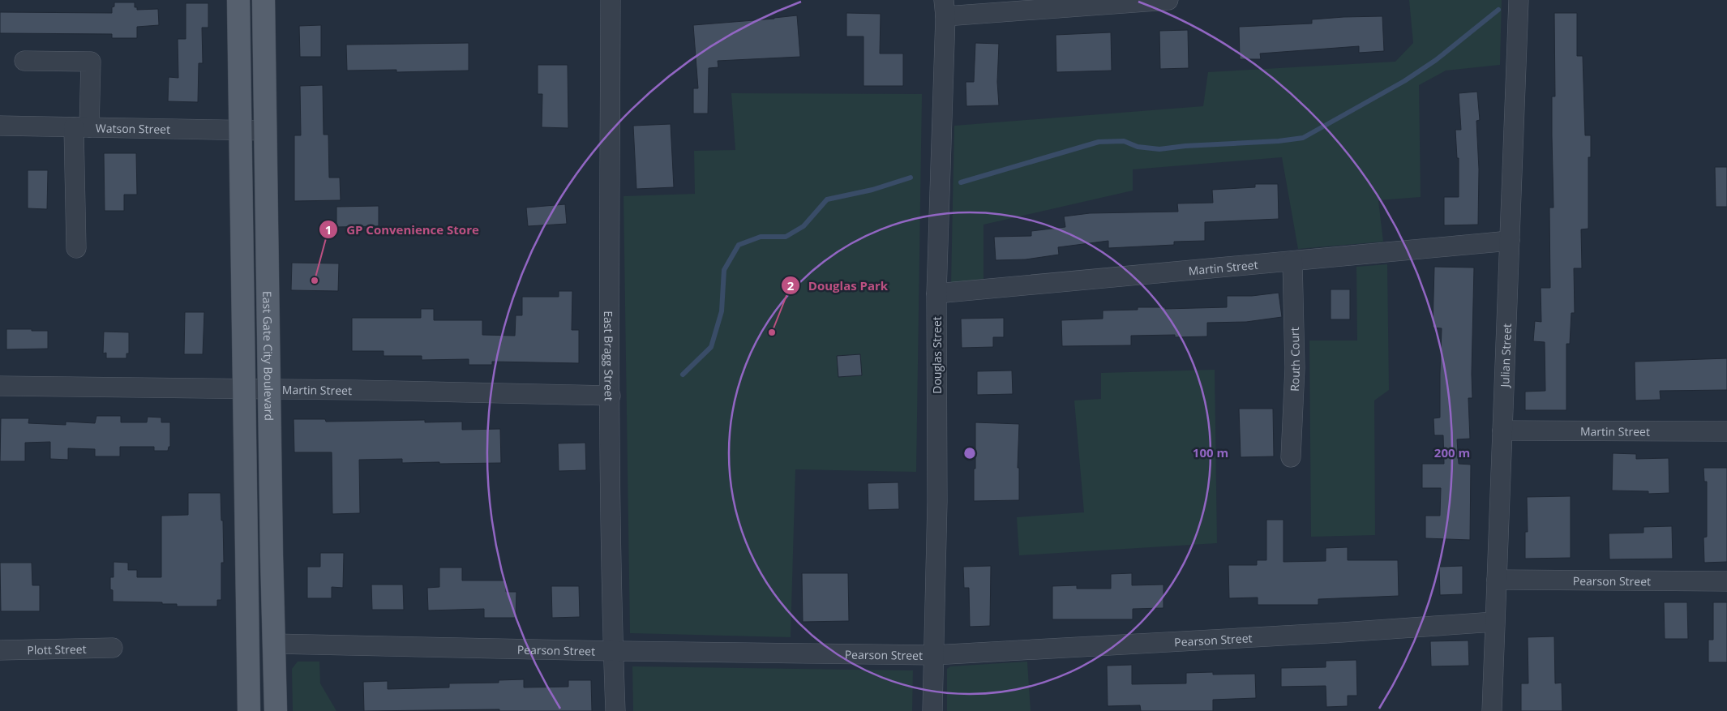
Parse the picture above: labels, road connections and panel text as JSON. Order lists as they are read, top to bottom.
{
  "streets": {
    "main road": ["East Gate City Boulevard"],
    "street": [
      "Watson Street",
      "Martin Street",
      "Douglas Street",
      "Julian Street",
      "East Bragg Street",
      "Routh Court",
      "Pearson Street",
      "Plott Street"
    ]
  },
  "crossings": [
    ["Watson Street", "East Gate City Boulevard"],
    ["Martin Street", "Douglas Street"],
    ["Martin Street", "Julian Street"],
    ["Martin Street", "East Gate City Boulevard"],
    ["Martin Street", "East Bragg Street"],
    ["Martin Street", "Routh Court"],
    ["Douglas Street", "Pearson Street"],
    ["Julian Street", "Pearson Street"],
    ["East Gate City Boulevard", "Pearson Street"],
    ["East Bragg Street", "Pearson Street"]
  ],
  "places": ["GP Convenience Store", "Douglas Park"],
  "rings": ["100 m", "200 m"]
}
